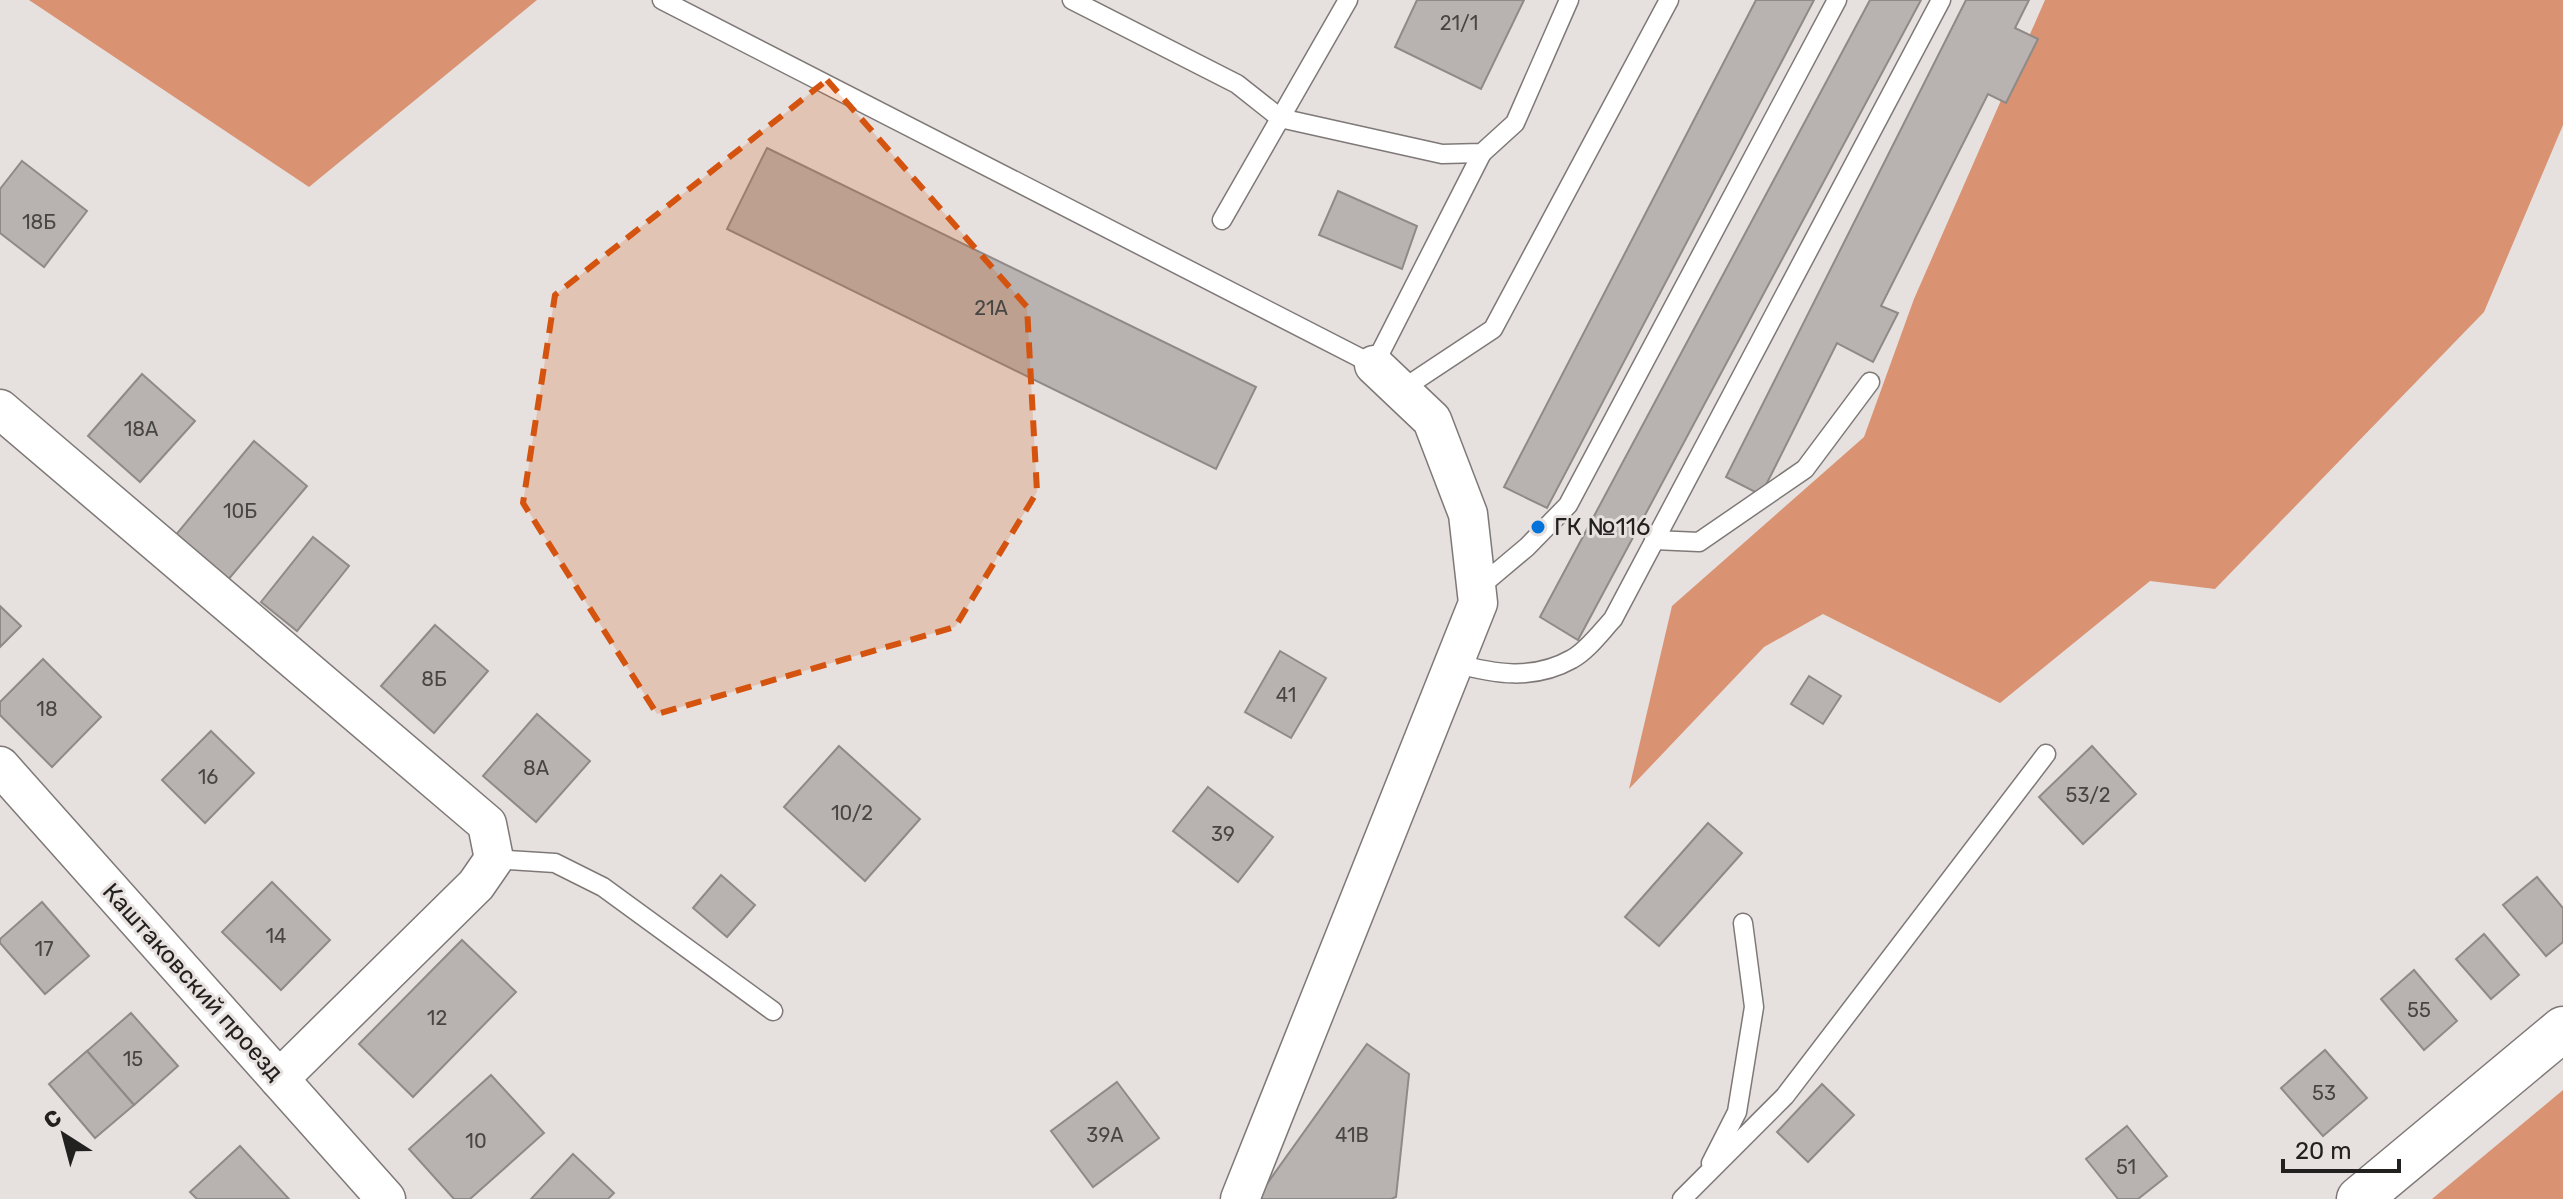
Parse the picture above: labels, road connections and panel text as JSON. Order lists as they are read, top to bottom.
{
  "streets": {
    "street": ["Каштаковский проезд"]
  },
  "places": ["ГК №116"],
  "house_numbers": [
    "21/1",
    "18Б",
    "21А",
    "18А",
    "10Б",
    "8Б",
    "41",
    "18",
    "8А",
    "16",
    "53/2",
    "10/2",
    "39",
    "14",
    "17",
    "55",
    "12",
    "15",
    "53",
    "39А",
    "41В",
    "10",
    "51"
  ],
  "scale_bar": "20 m",
  "north": "top left"
}
